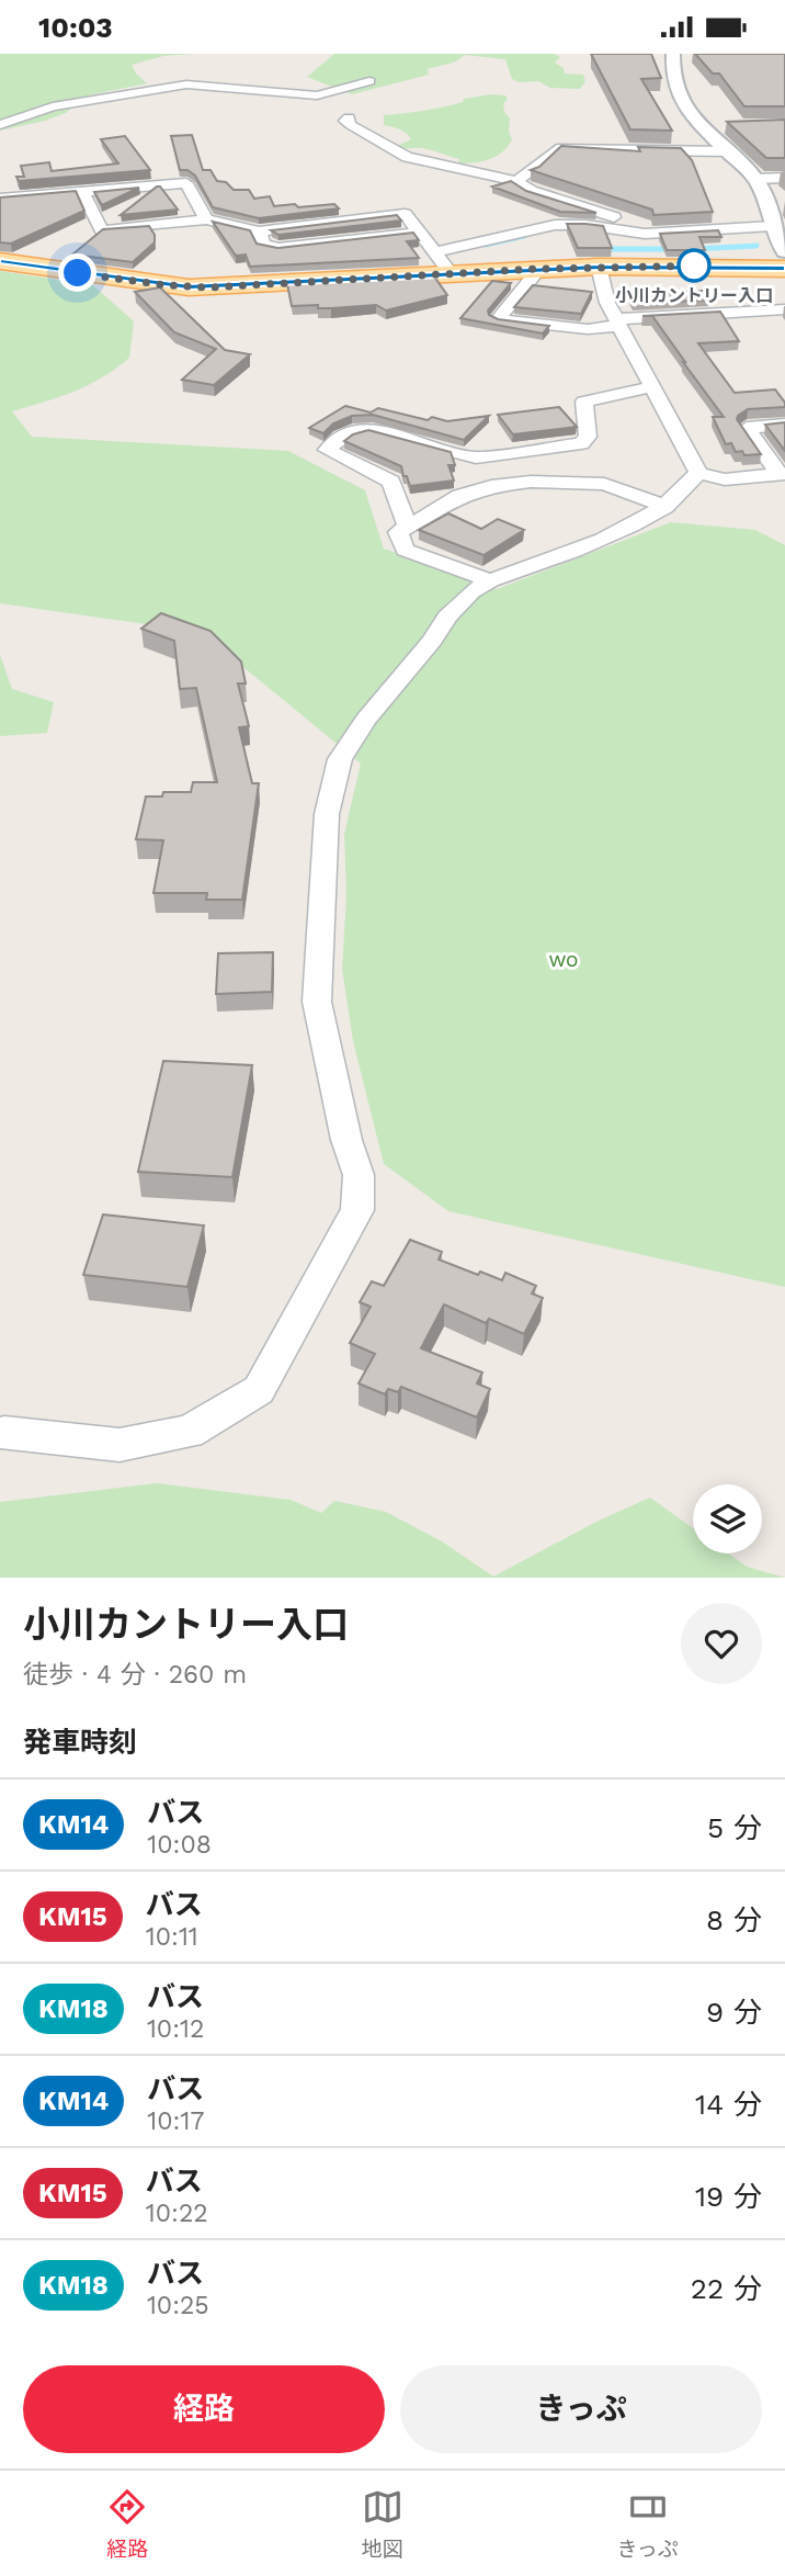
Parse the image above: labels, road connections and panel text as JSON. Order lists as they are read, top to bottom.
{
  "parks": ["wo"],
  "places": ["小川カントリー入口"],
  "lines": ["bus line KM14"],
  "page": {
    "status": "10:03",
    "heading": [
      ["小川カントリー入口", "徒歩 · 4 分 · 260 m"],
      "発車時刻"
    ],
    "list": [
      {
        "mark": "KM14",
        "name": "バス",
        "note": "10:08",
        "value": "5 分"
      },
      {
        "mark": "KM15",
        "name": "バス",
        "note": "10:11",
        "value": "8 分"
      },
      {
        "mark": "KM18",
        "name": "バス",
        "note": "10:12",
        "value": "9 分"
      },
      {
        "mark": "KM14",
        "name": "バス",
        "note": "10:17",
        "value": "14 分"
      },
      {
        "mark": "KM15",
        "name": "バス",
        "note": "10:22",
        "value": "19 分"
      },
      {
        "mark": "KM18",
        "name": "バス",
        "note": "10:25",
        "value": "22 分"
      }
    ],
    "buttons": ["経路", "きっぷ"],
    "tabs": ["経路", "地図", "きっぷ"]
  }
}
